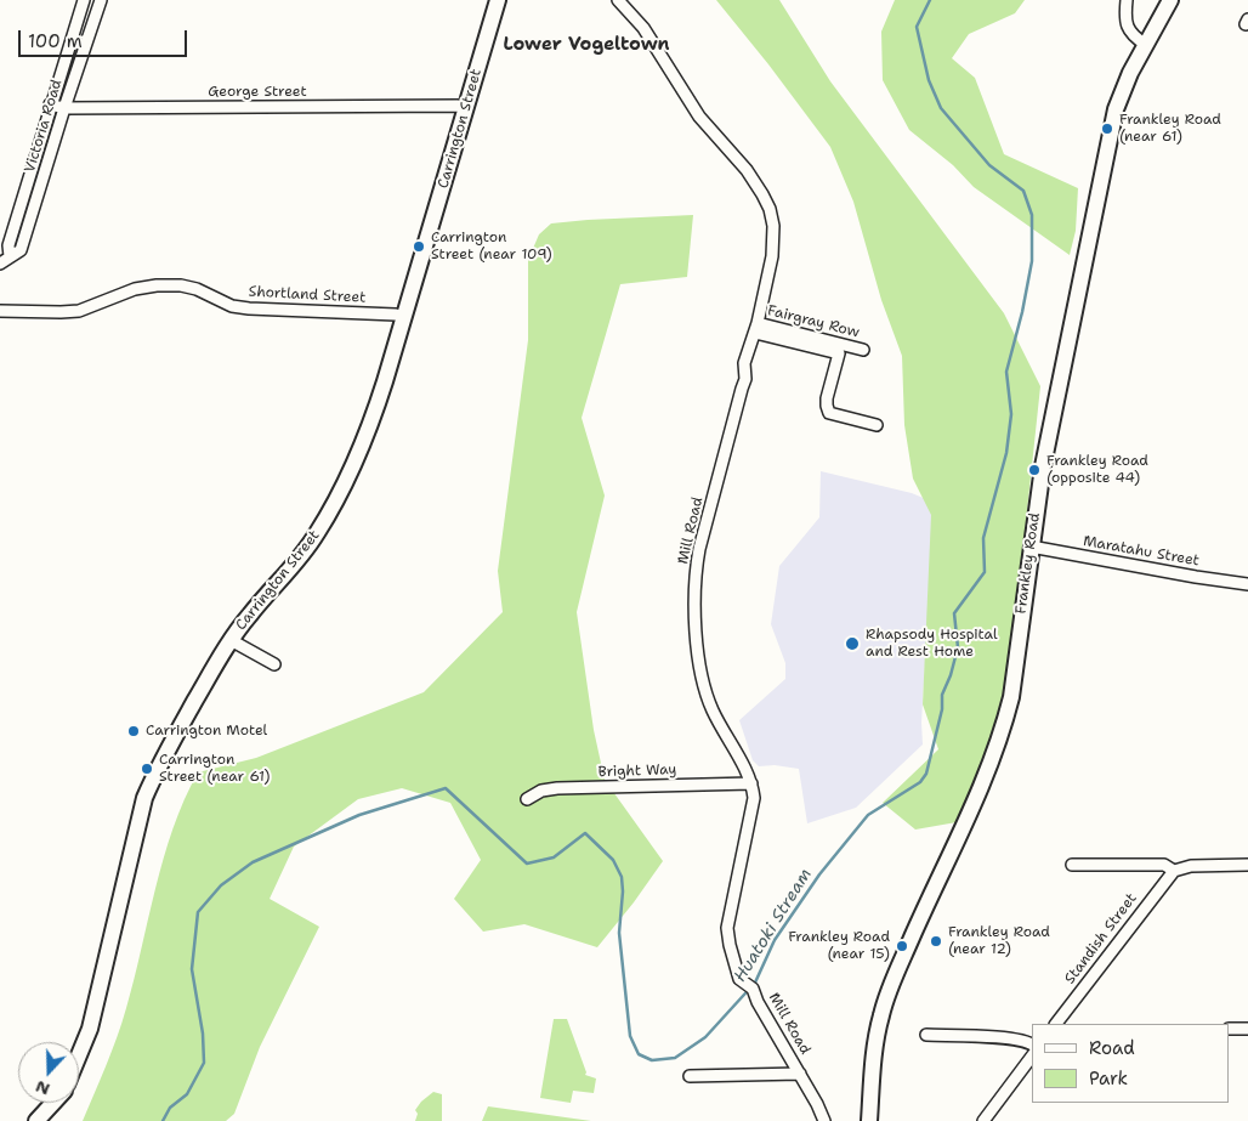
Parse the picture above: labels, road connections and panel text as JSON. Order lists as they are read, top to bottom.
{
  "streets": {
    "main road": ["Carrington Street", "Frankley Road"],
    "street": [
      "George Street",
      "Victoria Road",
      "Shortland Street",
      "Fairgray Row",
      "Mill Road",
      "Maratahu Street",
      "Bright Way",
      "Standish Street"
    ]
  },
  "crossings": [
    ["George Street", "Victoria Road"],
    ["George Street", "Carrington Street"],
    ["Carrington Street", "Shortland Street"],
    ["Fairgray Row", "Mill Road"],
    ["Mill Road", "Bright Way"],
    ["Maratahu Street", "Frankley Road"]
  ],
  "districts": ["Lower Vogeltown"],
  "water": ["Huatoki Stream"],
  "places": [
    "Frankley Road (near 61)",
    "Carrington Street (near 109)",
    "Frankley Road (opposite 44)",
    "Rhapsody Hospital and Rest Home",
    "Carrington Motel",
    "Carrington Street (near 61)",
    "Frankley Road (near 12)",
    "Frankley Road (near 15)"
  ],
  "legend": ["Road", "Park"],
  "scale_bar": "100 m",
  "north": "bottom"
}
